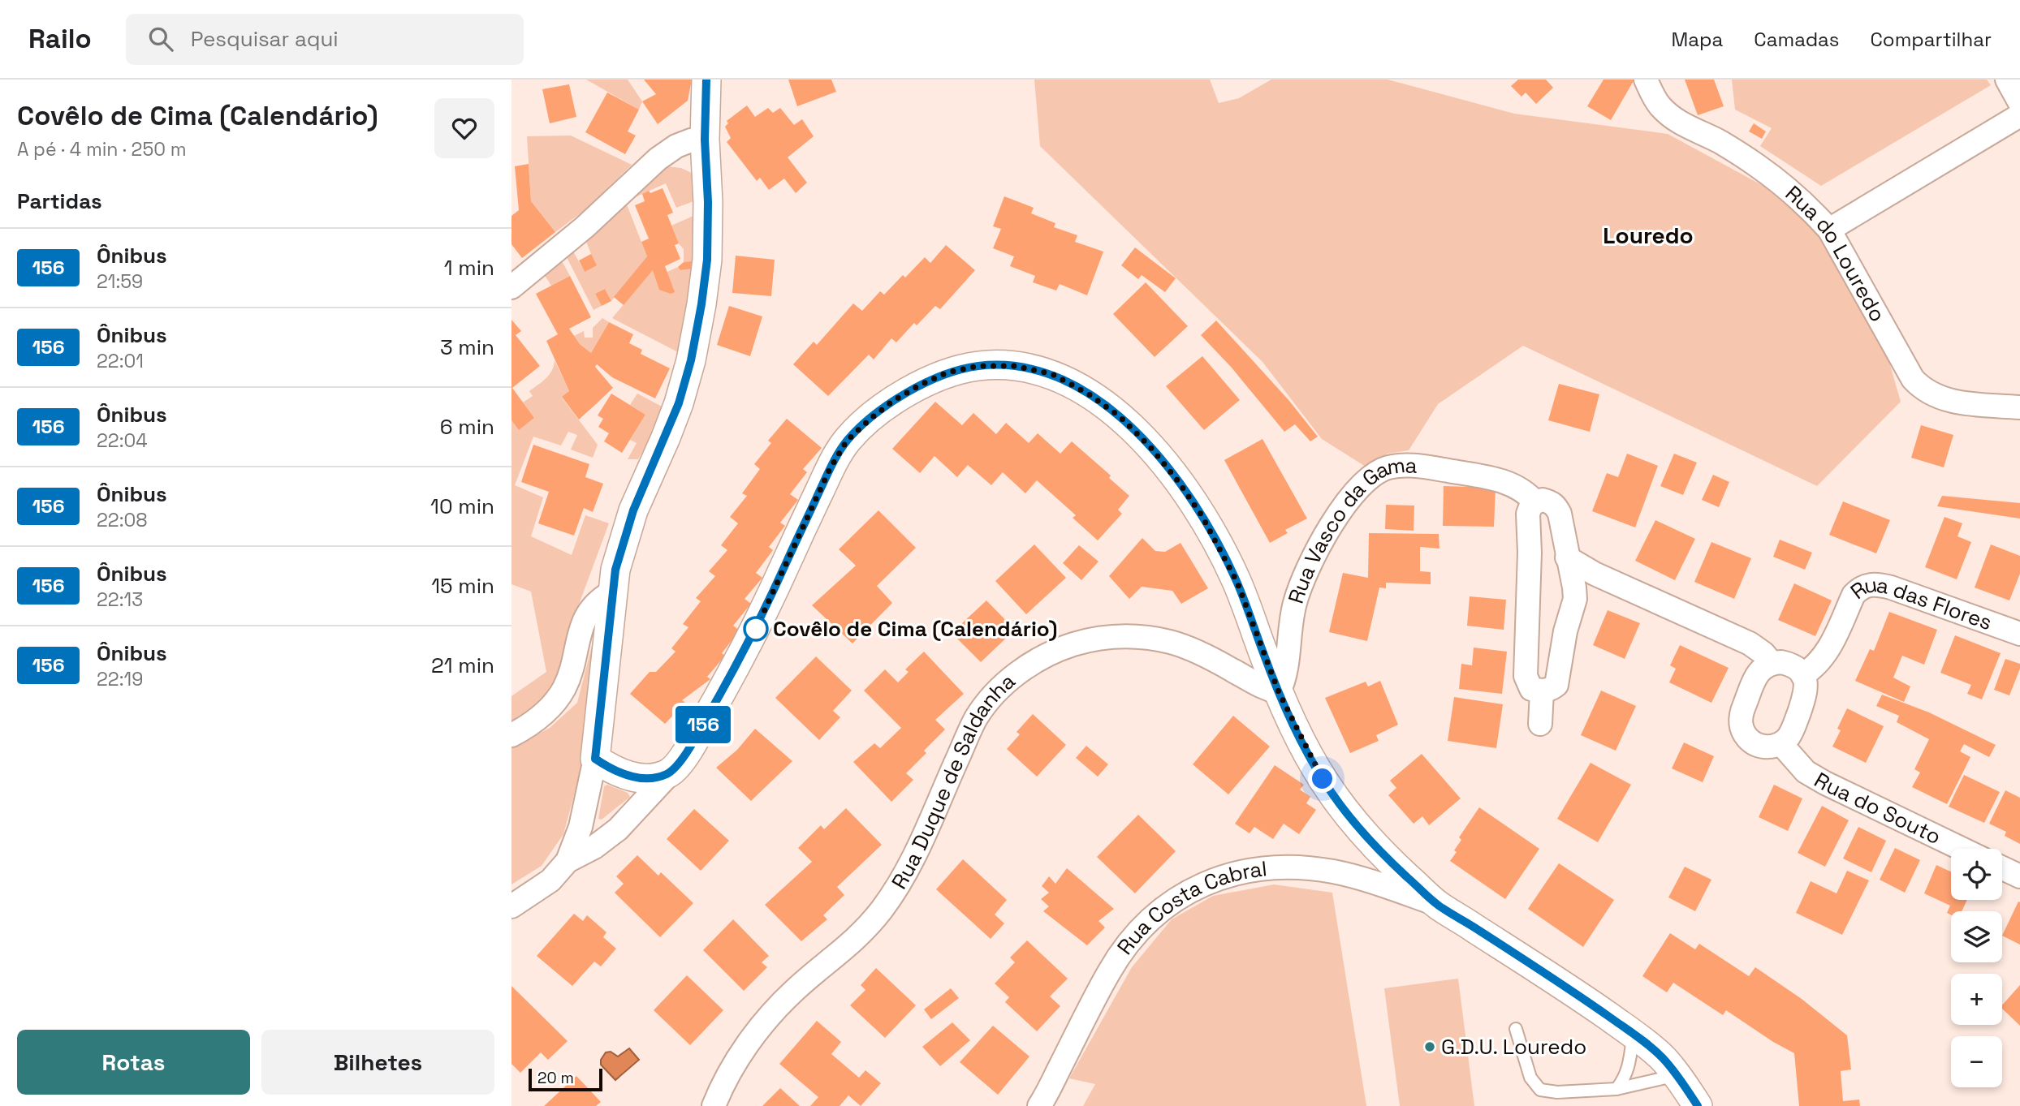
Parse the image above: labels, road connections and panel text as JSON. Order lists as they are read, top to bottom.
{
  "streets": {
    "street": [
      "Rua do Louredo",
      "Rua Vasco da Gama",
      "Rua das Flores",
      "Rua Duque de Saldanha",
      "Rua do Souto",
      "Rua Costa Cabral"
    ]
  },
  "crossings": [
    ["Rua Vasco da Gama", "Rua Duque de Saldanha"],
    ["Rua das Flores", "Rua do Souto"]
  ],
  "districts": ["Louredo"],
  "places": ["Covêlo de Cima (Calendário)", "G.D.U. Louredo"],
  "lines": ["bus line 156"],
  "scale_bar": "20 m",
  "page": {
    "header": "Railo",
    "search": "Pesquisar aqui",
    "nav": ["Mapa", "Camadas", "Compartilhar"],
    "heading": [
      ["Covêlo de Cima (Calendário)", "A pé · 4 min · 250 m"],
      "Partidas"
    ],
    "on_map": "156",
    "list": [
      {
        "mark": "156",
        "name": "Ônibus",
        "note": "21:59",
        "value": "1 min"
      },
      {
        "mark": "156",
        "name": "Ônibus",
        "note": "22:01",
        "value": "3 min"
      },
      {
        "mark": "156",
        "name": "Ônibus",
        "note": "22:04",
        "value": "6 min"
      },
      {
        "mark": "156",
        "name": "Ônibus",
        "note": "22:08",
        "value": "10 min"
      },
      {
        "mark": "156",
        "name": "Ônibus",
        "note": "22:13",
        "value": "15 min"
      },
      {
        "mark": "156",
        "name": "Ônibus",
        "note": "22:19",
        "value": "21 min"
      }
    ],
    "map_buttons": ["+", "−"],
    "buttons": ["Rotas", "Bilhetes"],
    "scale": "20 m"
  }
}
